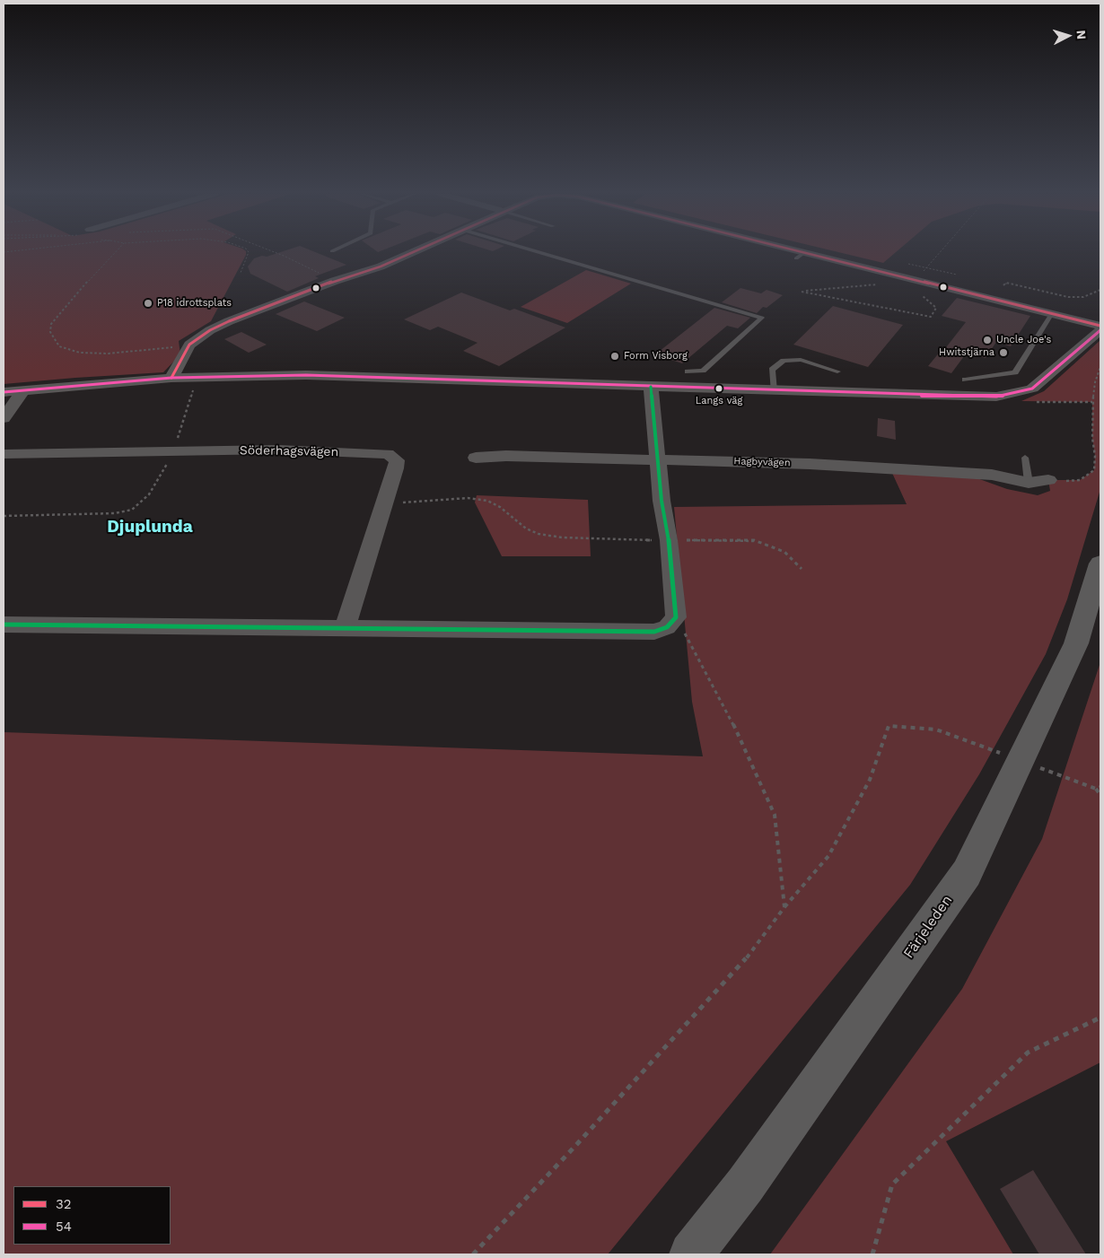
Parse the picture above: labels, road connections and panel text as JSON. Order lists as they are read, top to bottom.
{
  "streets": {
    "main road": ["Färjeleden"],
    "street": ["Söderhagsvägen", "Hagbyvägen"]
  },
  "districts": ["Djuplunda"],
  "places": [
    "P18 idrottsplats",
    "Uncle Joe's",
    "Hwitstjärna",
    "Form Visborg",
    "Langs väg"
  ],
  "lines": ["transit line 32", "transit line 54"],
  "legend": ["32", "54"],
  "north": "right"
}
